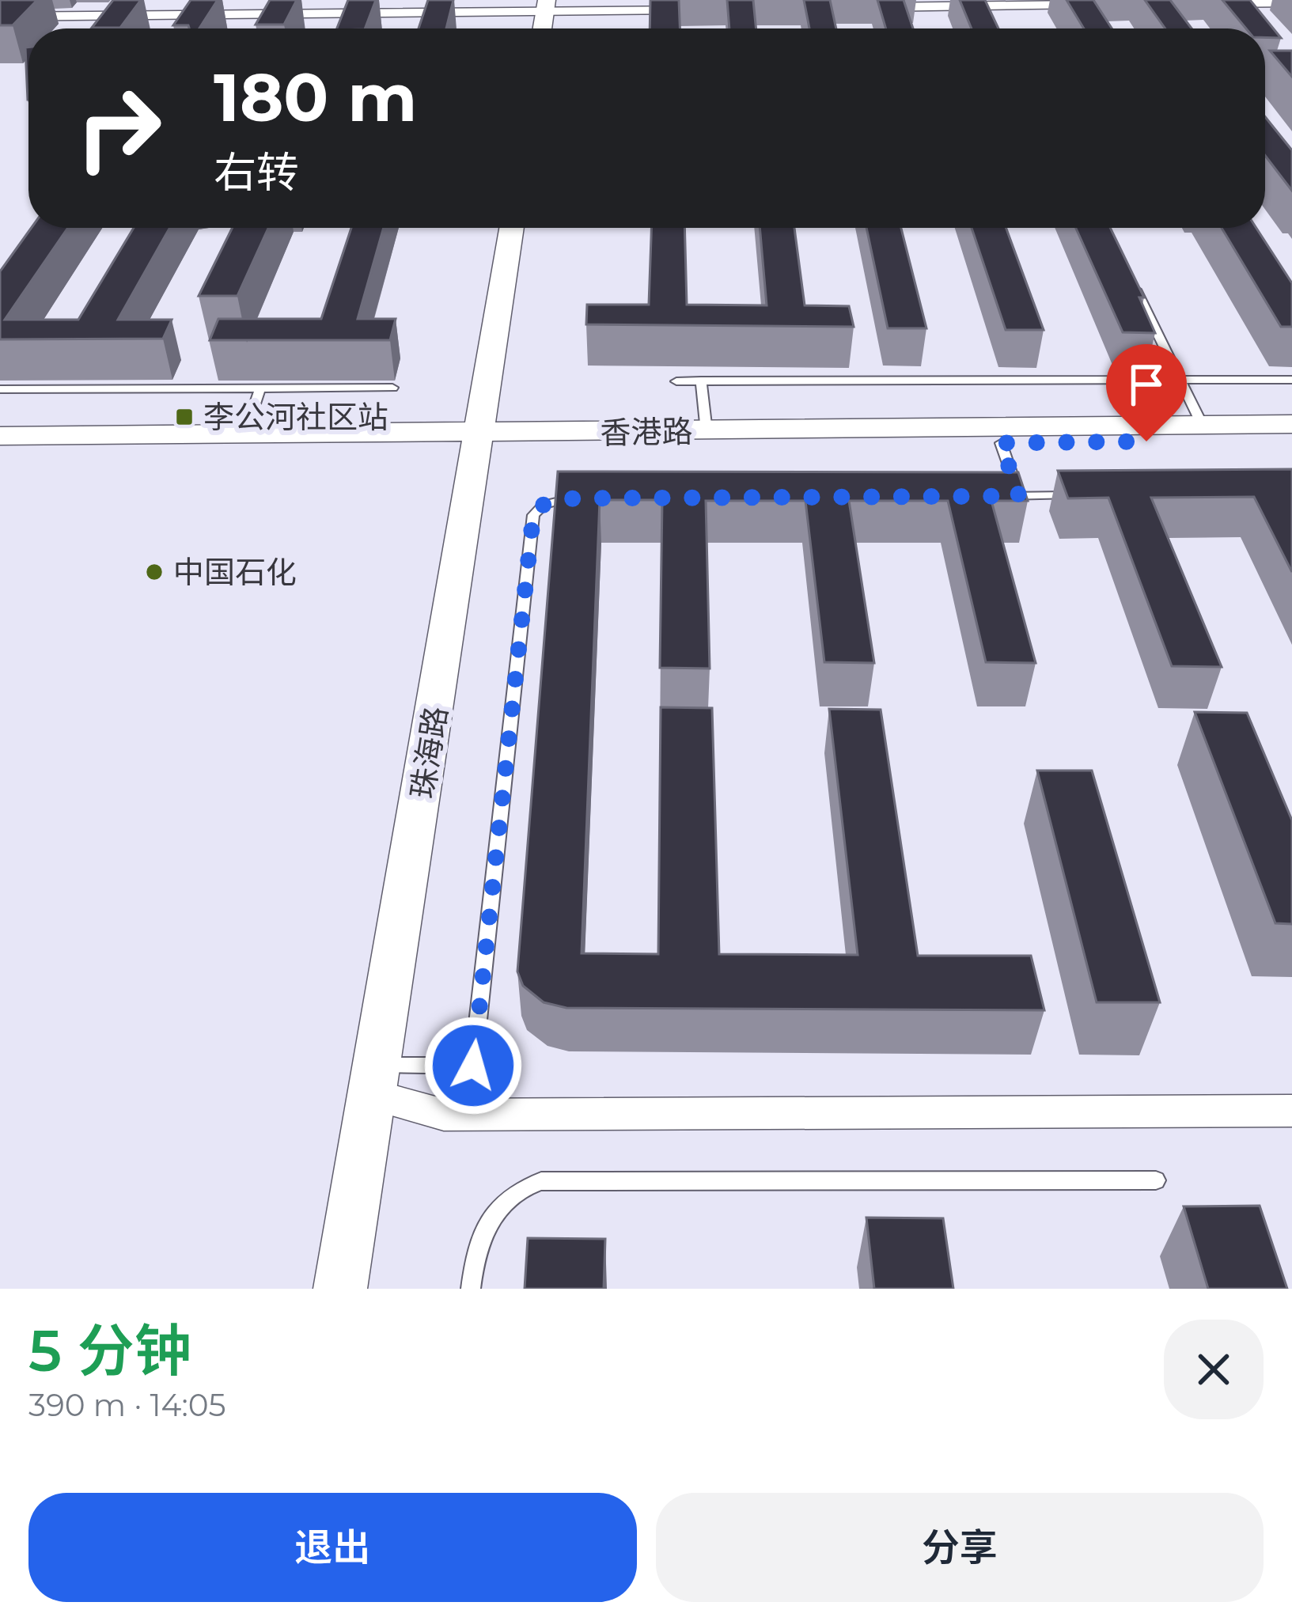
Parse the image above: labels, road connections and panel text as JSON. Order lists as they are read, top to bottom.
{
  "streets": {
    "main road": ["香港路", "珠海路"]
  },
  "crossings": [
    ["香港路", "珠海路"]
  ],
  "places": {
    "transit": ["李公河社区站"],
    "other": ["中国石化"]
  },
  "page": {
    "turn": ["180 m", "右转"],
    "heading": ["5 分钟", "390 m · 14:05"],
    "buttons": ["退出", "分享"]
  }
}
